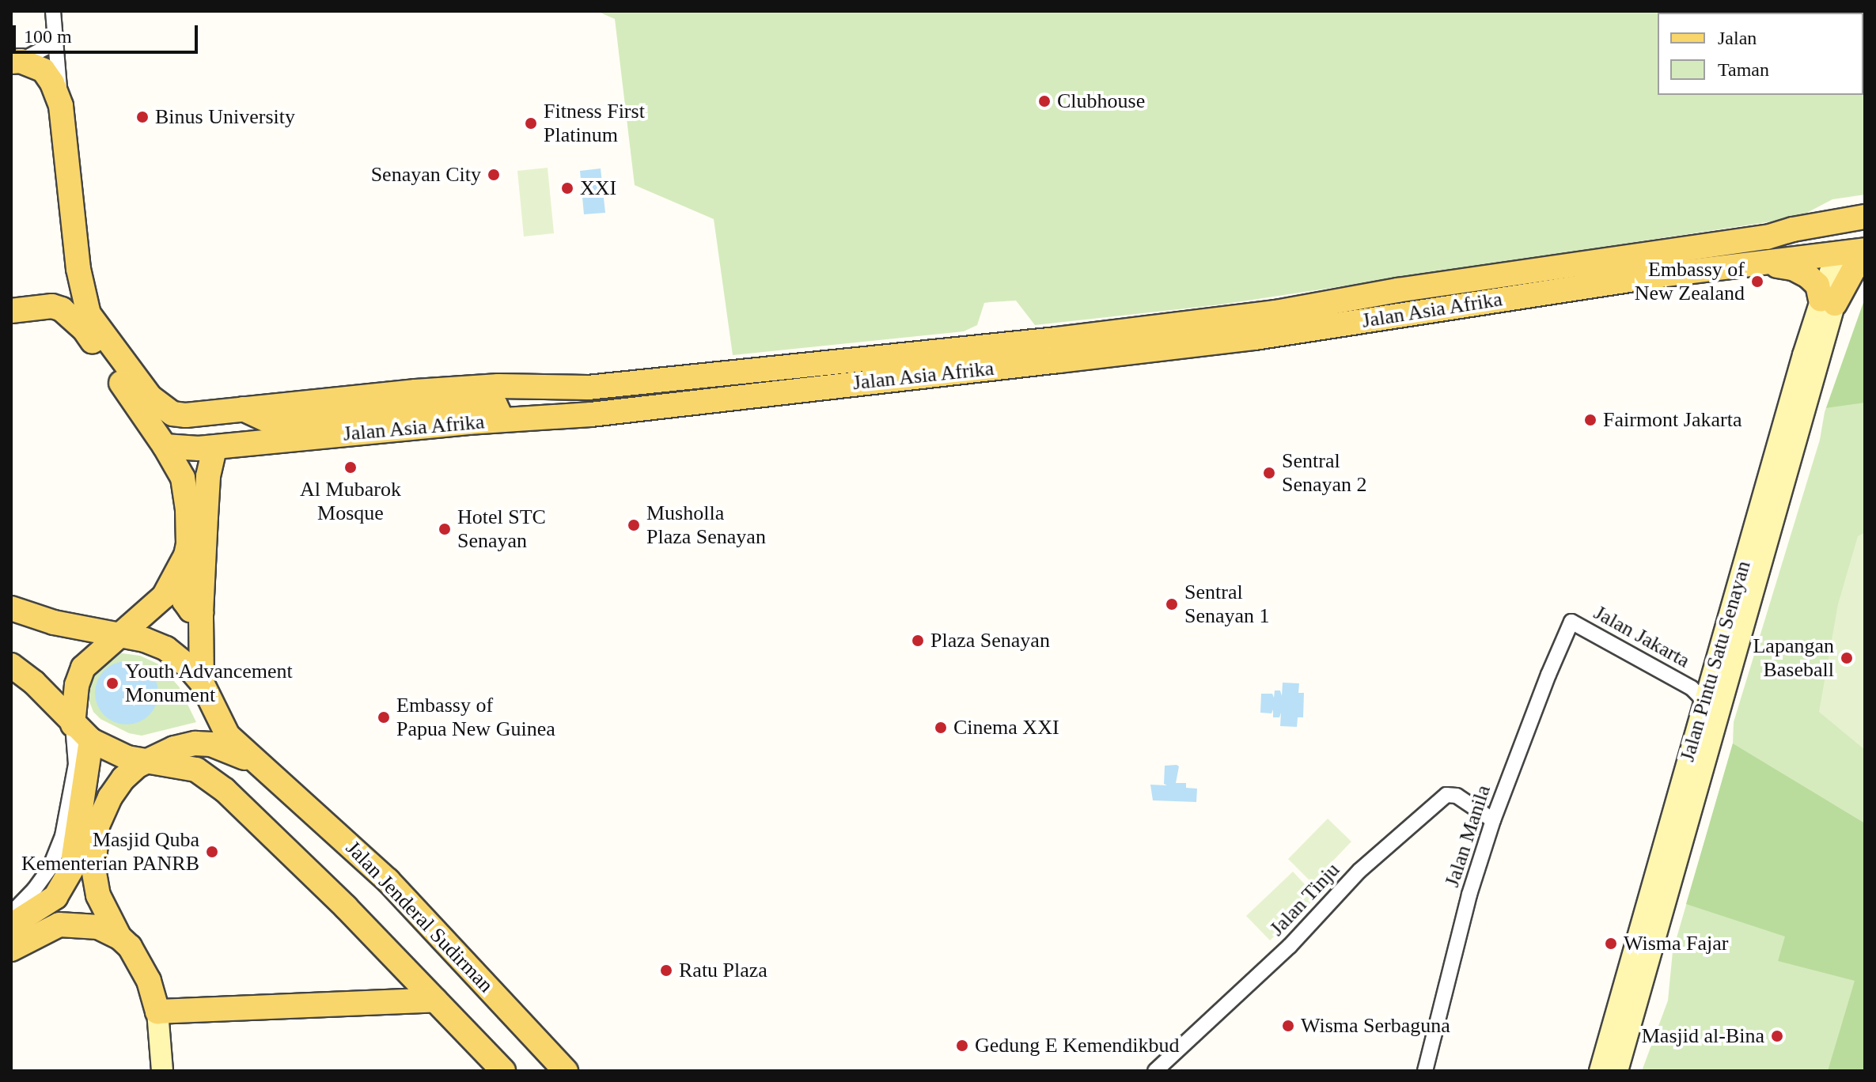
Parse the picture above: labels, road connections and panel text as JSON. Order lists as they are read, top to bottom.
{
  "streets": {
    "main road": ["Jalan Asia Afrika", "Jalan Pintu Satu Senayan", "Jalan Jenderal Sudirman"],
    "street": ["Jalan Jakarta", "Jalan Manila", "Jalan Tinju"]
  },
  "crossings": [
    ["Jalan Jakarta", "Jalan Pintu Satu Senayan"],
    ["Jalan Jakarta", "Jalan Manila"],
    ["Jalan Manila", "Jalan Tinju"]
  ],
  "places": [
    "Clubhouse",
    "Binus University",
    "Fitness First Platinum",
    "Senayan City",
    "XXI",
    "Embassy of New Zealand",
    "Fairmont Jakarta",
    "Al Mubarok Mosque",
    "Sentral Senayan 2",
    "Musholla Plaza Senayan",
    "Hotel STC Senayan",
    "Sentral Senayan 1",
    "Plaza Senayan",
    "Lapangan Baseball",
    "Youth Advancement Monument",
    "Embassy of Papua New Guinea",
    "Cinema XXI",
    "Masjid Quba Kementerian PANRB",
    "Wisma Fajar",
    "Ratu Plaza",
    "Wisma Serbaguna",
    "Masjid al-Bina",
    "Gedung E Kemendikbud"
  ],
  "legend": ["Jalan", "Taman"],
  "scale_bar": "100 m"
}
